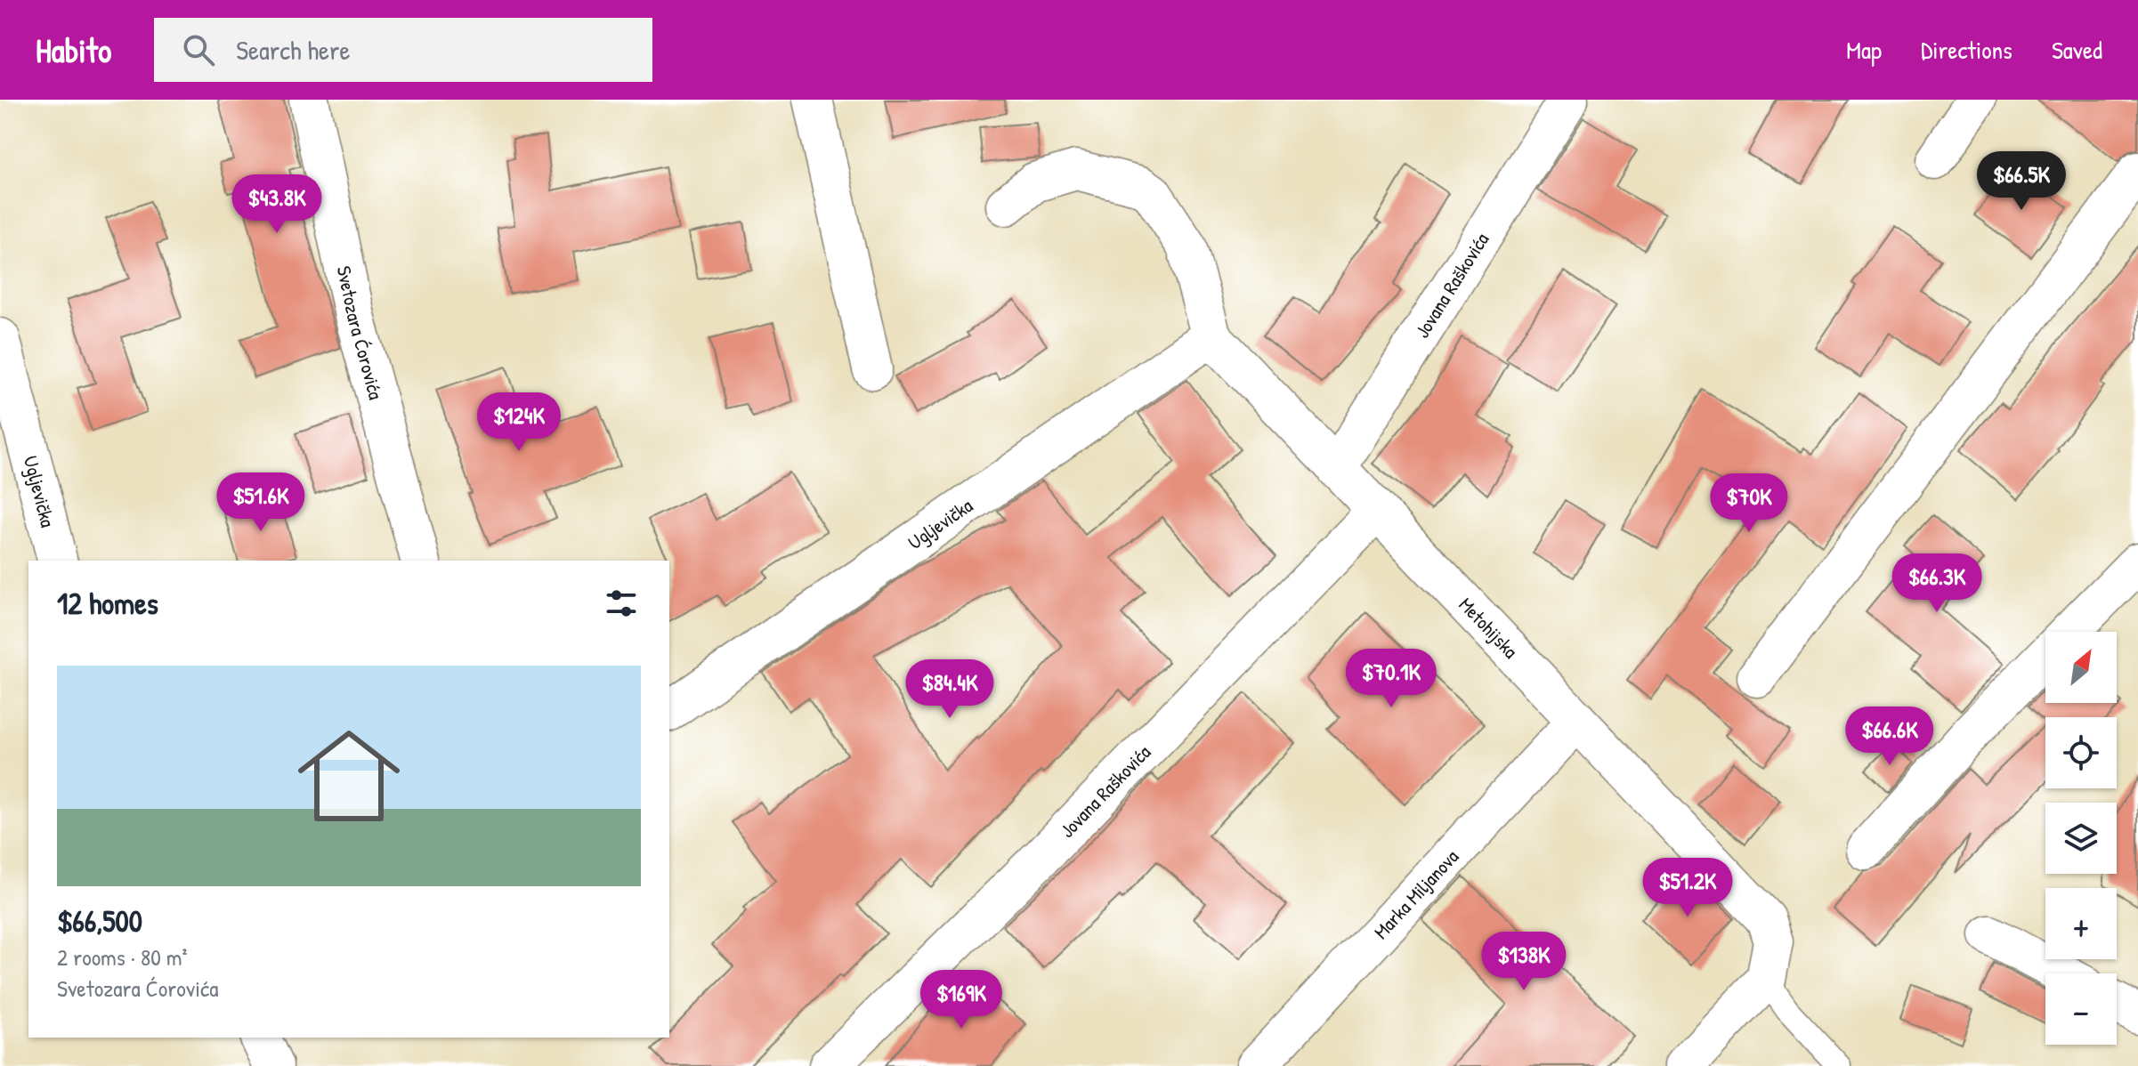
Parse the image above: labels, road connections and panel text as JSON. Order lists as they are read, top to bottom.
{
  "streets": {
    "street": [
      "Jovana Raškovića",
      "Svetozara Ćorovića",
      "Ugljevička",
      "Metohijska",
      "Marka Miljanova"
    ]
  },
  "crossings": [
    ["Jovana Raškovića", "Metohijska"],
    ["Ugljevička", "Metohijska"],
    ["Metohijska", "Marka Miljanova"]
  ],
  "north": "top right",
  "page": {
    "header": "Habito",
    "search": "Search here",
    "nav": ["Map", "Directions", "Saved"],
    "price": [
      "$66.5K",
      "$43.8K",
      "$124K",
      "$51.6K",
      "$70K",
      "$66.3K",
      "$70.1K",
      "$84.4K",
      "$66.6K",
      "$51.2K",
      "$138K",
      "$169K"
    ],
    "heading": "12 homes",
    "map_buttons": ["+", "−"],
    "list": [
      {
        "name": "$66,500",
        "note": "2 rooms · 80 m² · Svetozara Ćorovića"
      }
    ]
  }
}
